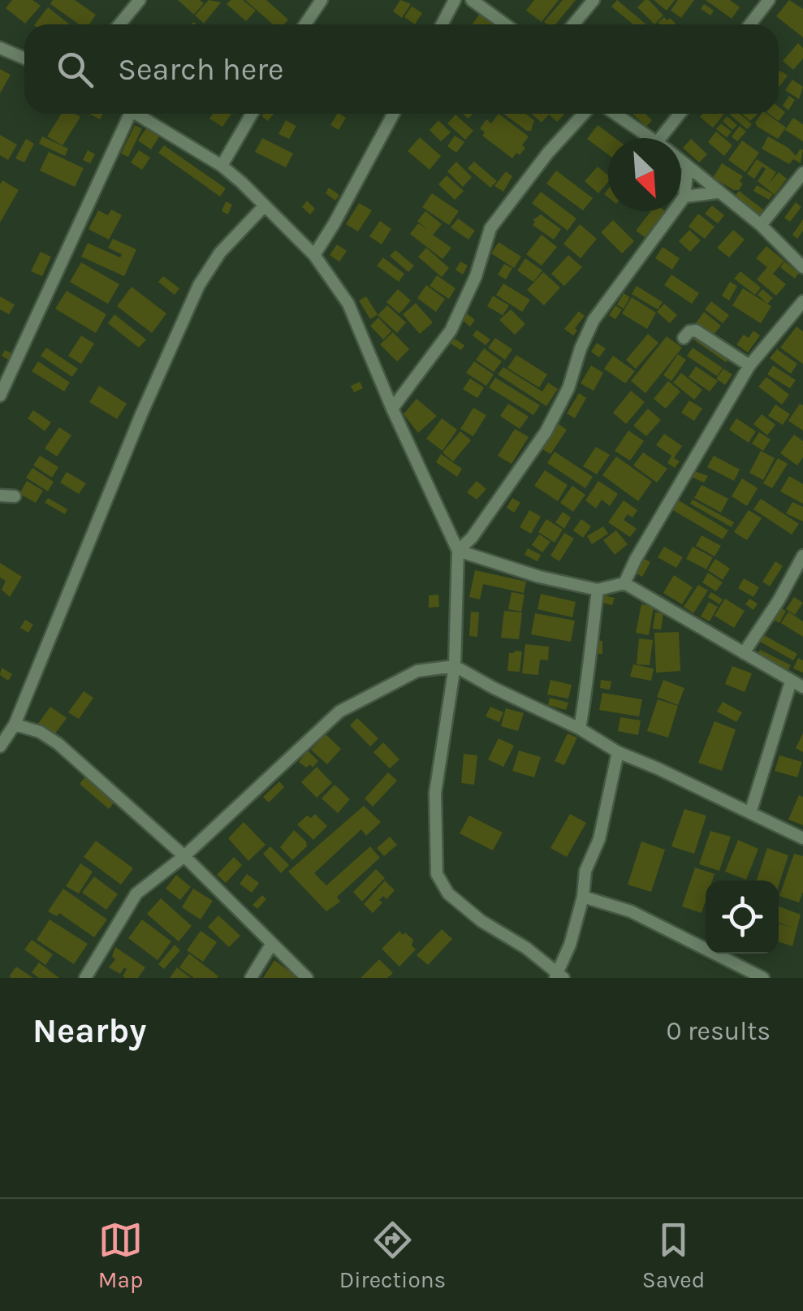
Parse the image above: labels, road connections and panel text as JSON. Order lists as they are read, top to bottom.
{
  "north": "bottom right",
  "page": {
    "search": "Search here",
    "heading": ["Nearby", "0 results"],
    "nav": ["Map", "Directions", "Saved"]
  }
}
